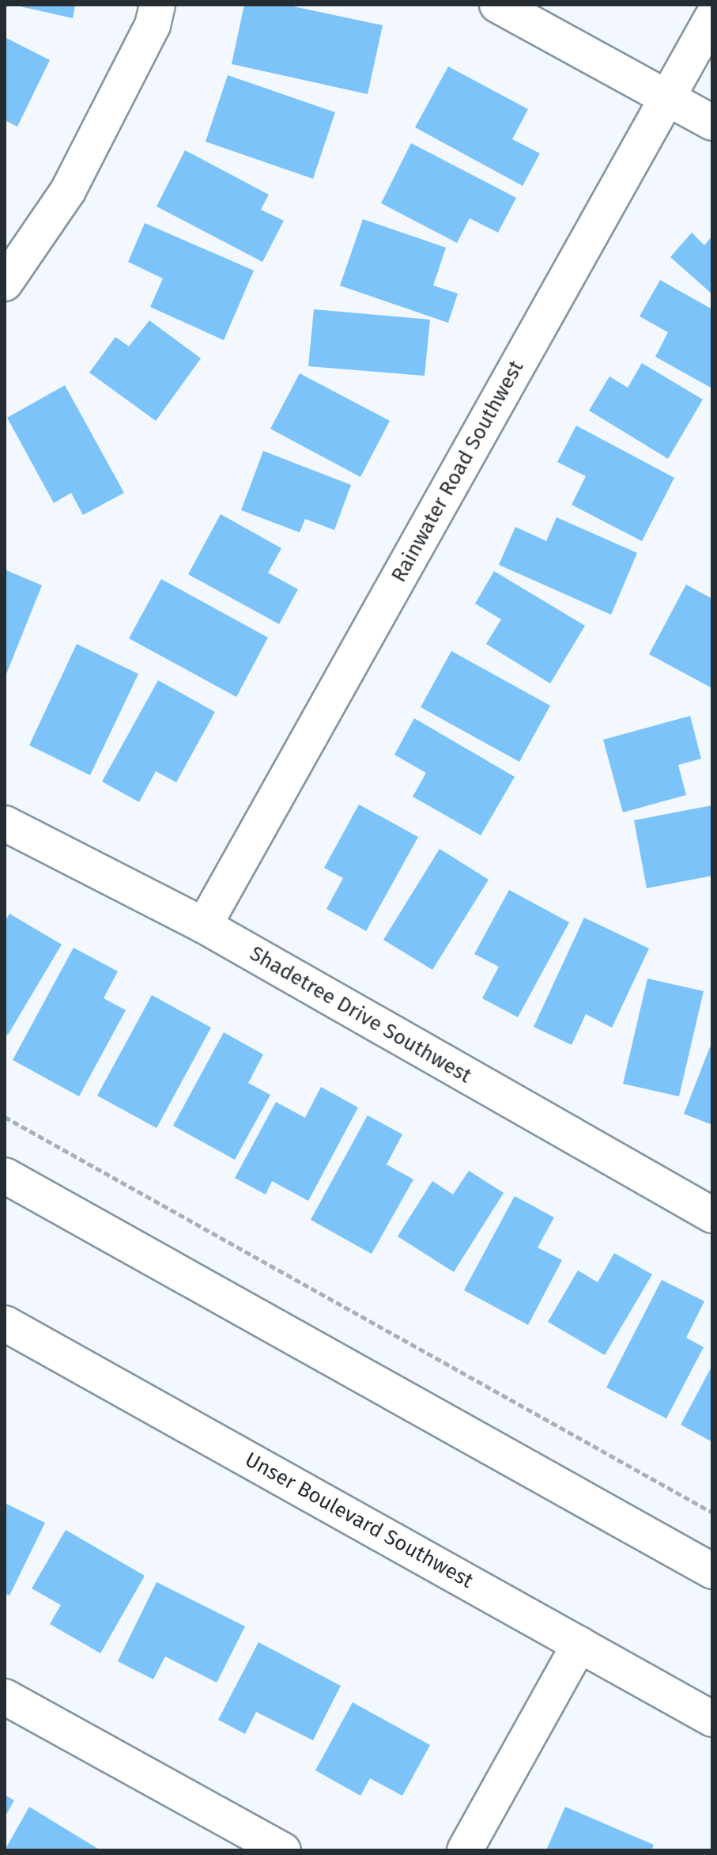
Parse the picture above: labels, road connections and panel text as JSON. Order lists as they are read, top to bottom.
{
  "streets": {
    "street": ["Rainwater Road Southwest", "Shadetree Drive Southwest", "Unser Boulevard Southwest"]
  },
  "crossings": [
    ["Rainwater Road Southwest", "Shadetree Drive Southwest"]
  ]
}
